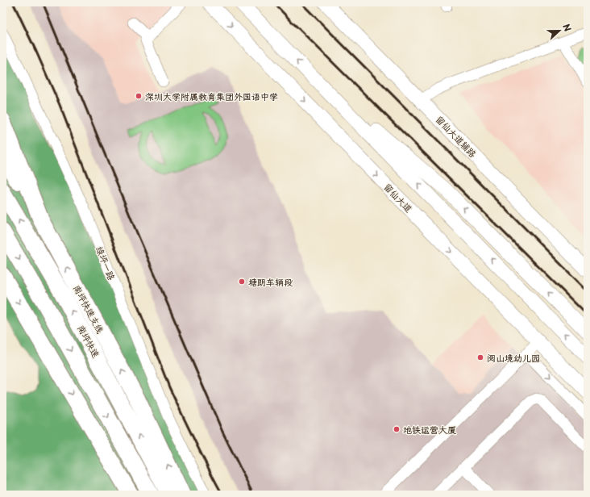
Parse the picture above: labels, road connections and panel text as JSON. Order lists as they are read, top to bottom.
{
  "streets": {
    "highway": ["南坪快速支线", "南坪快速"],
    "main road": ["留仙大道辅路", "留仙大道"],
    "street": ["绿坪一路"]
  },
  "places": [
    "深圳大学附属教育集团外国语中学",
    "塘朗车辆段",
    "阅山境幼儿园",
    "地铁运营大厦"
  ],
  "north": "right"
}
